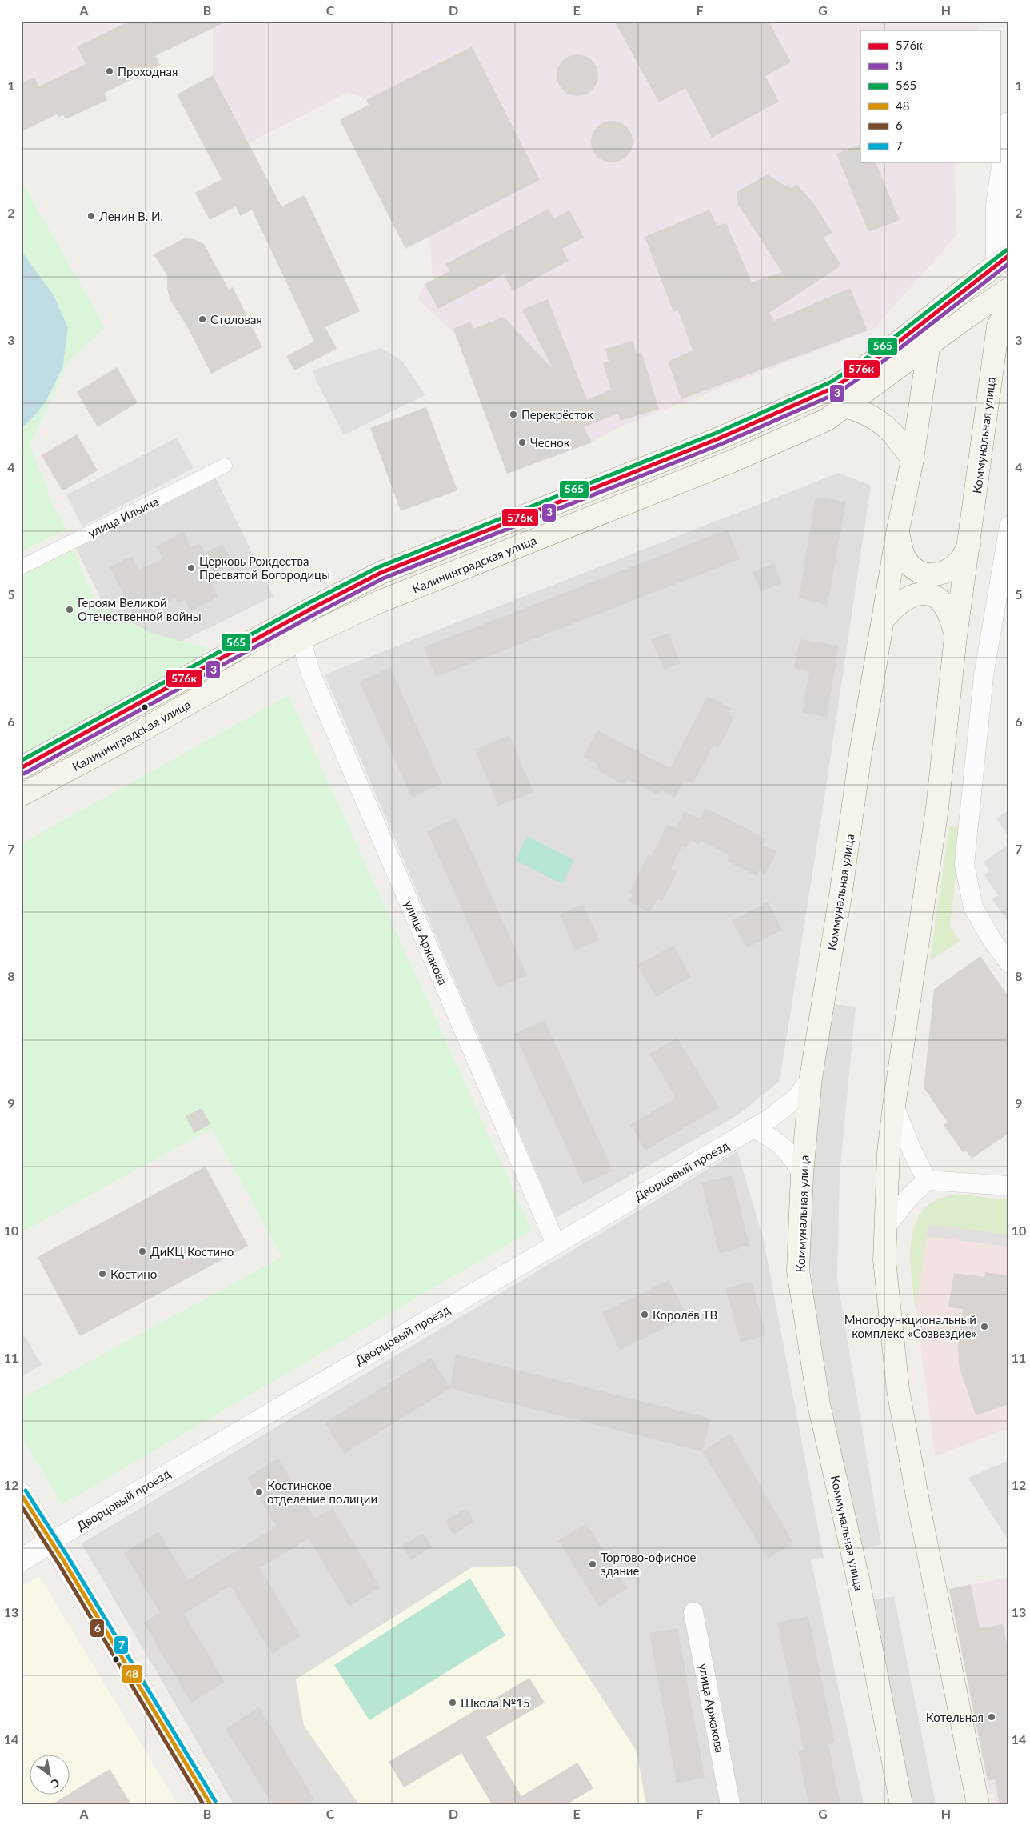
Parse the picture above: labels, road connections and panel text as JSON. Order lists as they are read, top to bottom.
{
  "streets": {
    "main road": ["Коммунальная улица", "Калининградская улица"],
    "street": ["улица Ильича", "улица Аржакова", "Дворцовый проезд"]
  },
  "crossings": [
    ["Коммунальная улица", "Калининградская улица"],
    ["Коммунальная улица", "Дворцовый проезд"],
    ["Калининградская улица", "улица Аржакова"],
    ["улица Аржакова", "Дворцовый проезд"]
  ],
  "places": [
    "Проходная",
    "Ленин В. И.",
    "Столовая",
    "Перекрёсток",
    "Чеснок",
    "Церковь Рождества Пресвятой Богородицы",
    "Героям Великой Отечественной войны",
    "ДиКЦ Костино",
    "Костино",
    "Королёв ТВ",
    "Многофункциональный комплекс «Созвездие»",
    "Костинское отделение полиции",
    "Торгово-офисное здание",
    "Школа №15",
    "Котельная"
  ],
  "lines": [
    "transit line 565",
    "transit line 576к",
    "transit line 3",
    "transit line 7",
    "transit line 48",
    "transit line 6"
  ],
  "legend": [
    "576к",
    "3",
    "565",
    "48",
    "6",
    "7"
  ],
  "north": "bottom right",
  "grid": {
    "columns": [
      "A",
      "B",
      "C",
      "D",
      "E",
      "F",
      "G",
      "H"
    ],
    "rows": [
      "1",
      "2",
      "3",
      "4",
      "5",
      "6",
      "7",
      "8",
      "9",
      "10",
      "11",
      "12",
      "13",
      "14"
    ]
  }
}
